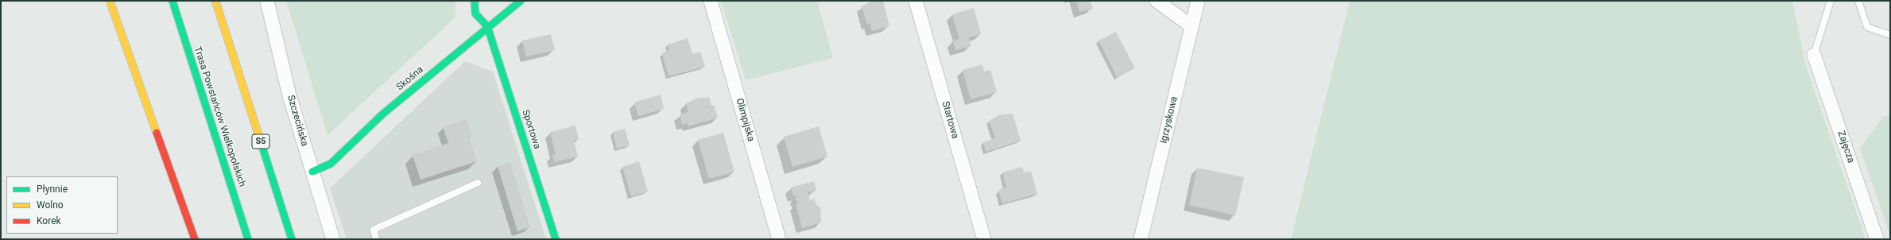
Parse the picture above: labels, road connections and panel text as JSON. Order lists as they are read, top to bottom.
{
  "streets": {
    "main road": [
      "Skośna",
      "Trasa Powstańców Wielkopolskich",
      "Sportowa",
      "S5"
    ],
    "street": [
      "Olimpijska",
      "Startowa",
      "Igrzyskowa",
      "Szczecińska",
      "Zajęcza"
    ]
  },
  "crossings": [
    ["Skośna", "Szczecińska"],
    ["Skośna", "Sportowa"]
  ],
  "legend": ["Płynnie", "Wolno", "Korek"]
}
